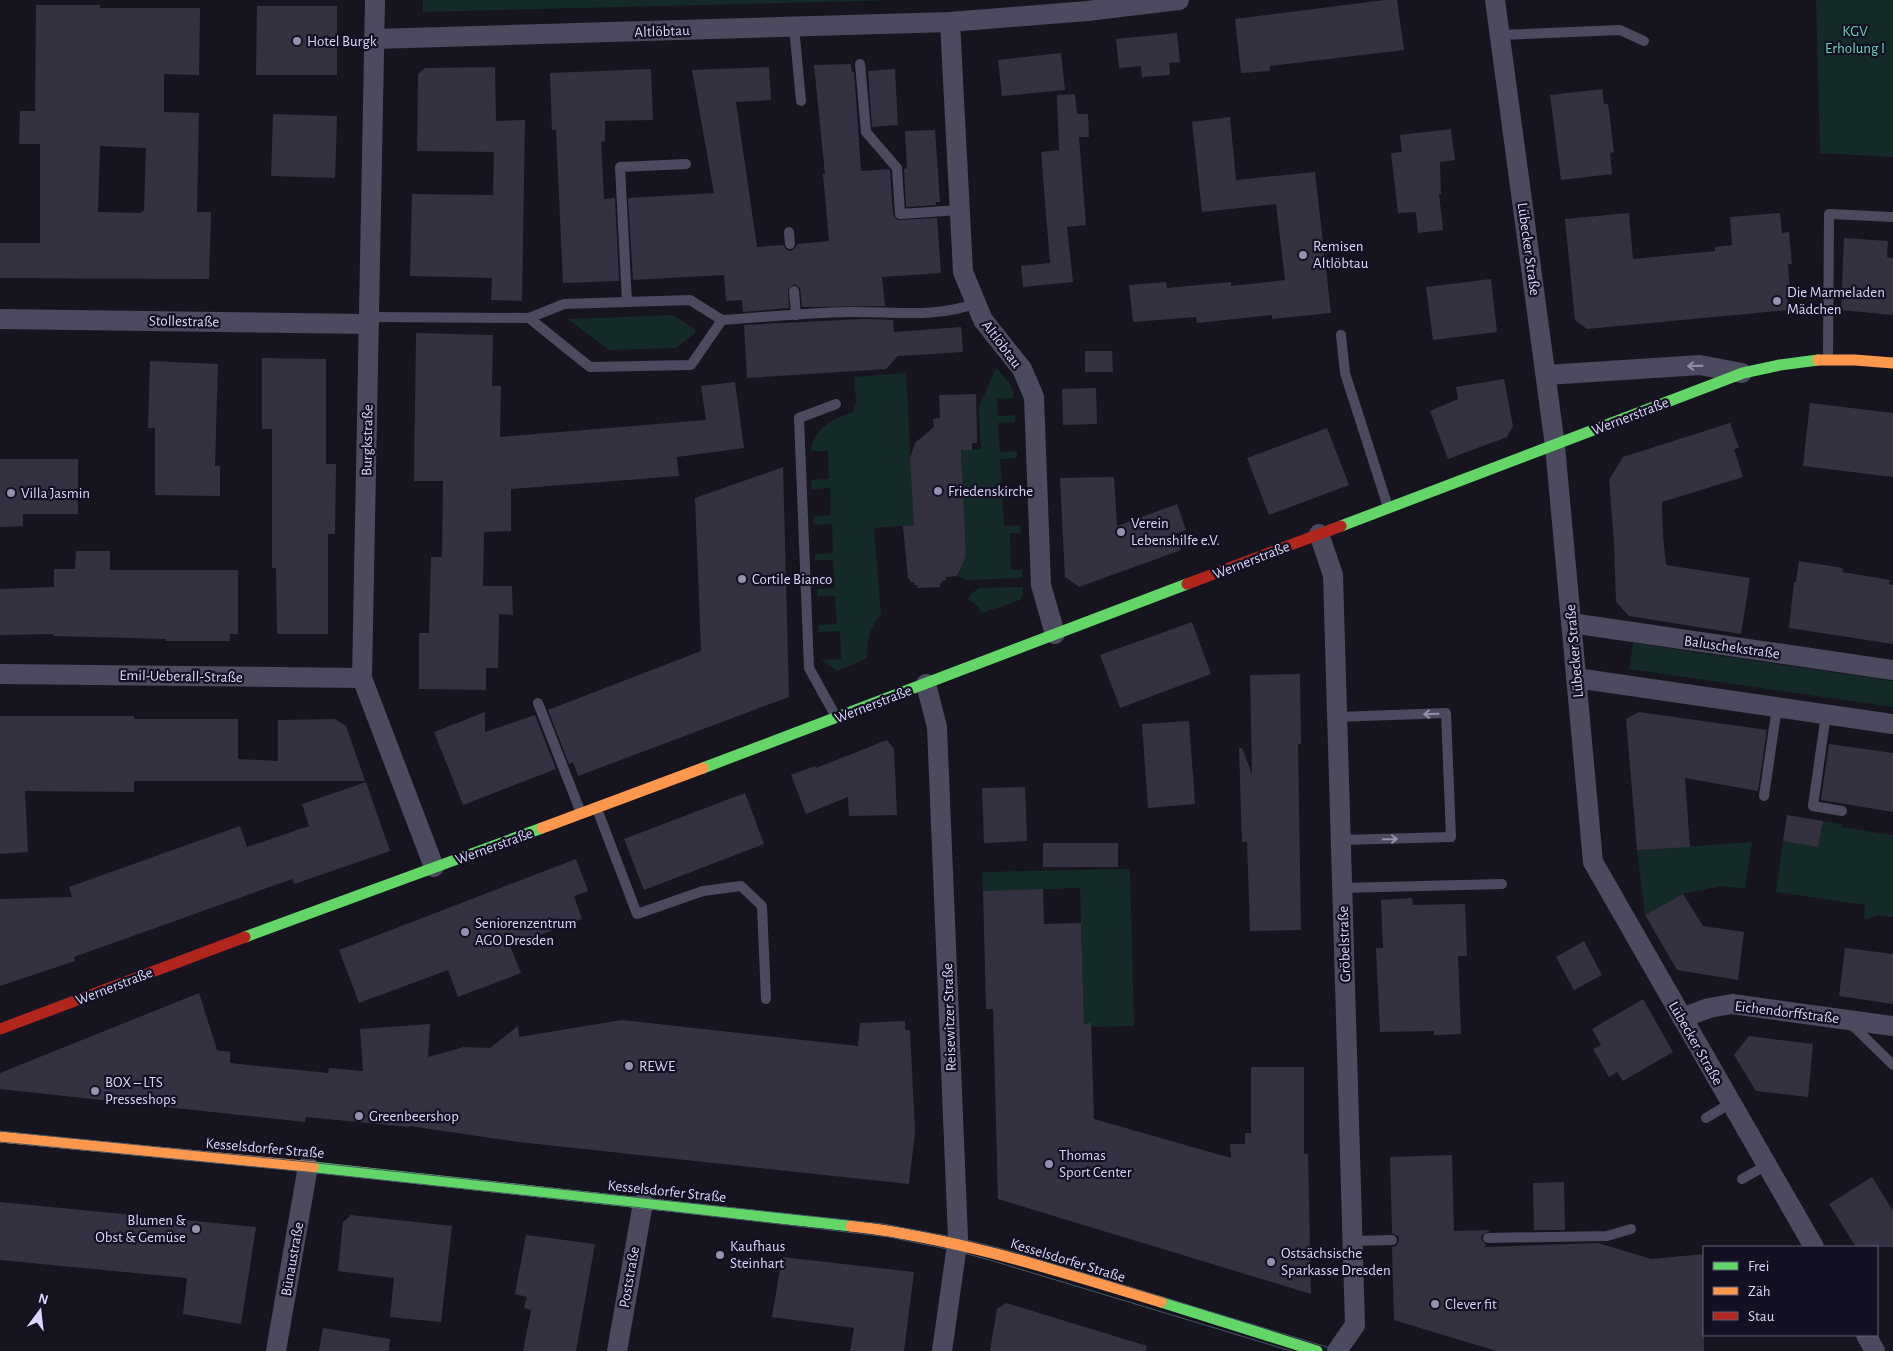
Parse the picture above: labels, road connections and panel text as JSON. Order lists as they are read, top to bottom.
{
  "streets": {
    "street": [
      "Altlöbtau",
      "Lübecker Straße",
      "Stollestraße",
      "Wernerstraße",
      "Burgkstraße",
      "Baluschekstraße",
      "Emil-Ueberall-Straße",
      "Gröbelstraße",
      "Eichendorffstraße",
      "Reisewitzer Straße",
      "Kesselsdorfer Straße",
      "Bünaustraße",
      "Poststraße"
    ]
  },
  "crossings": [
    ["Altlöbtau", "Wernerstraße"],
    ["Altlöbtau", "Burgkstraße"],
    ["Lübecker Straße", "Wernerstraße"],
    ["Lübecker Straße", "Baluschekstraße"],
    ["Lübecker Straße", "Eichendorffstraße"],
    ["Stollestraße", "Burgkstraße"],
    ["Wernerstraße", "Burgkstraße"],
    ["Wernerstraße", "Gröbelstraße"],
    ["Wernerstraße", "Reisewitzer Straße"],
    ["Burgkstraße", "Emil-Ueberall-Straße"],
    ["Reisewitzer Straße", "Kesselsdorfer Straße"],
    ["Kesselsdorfer Straße", "Bünaustraße"],
    ["Kesselsdorfer Straße", "Poststraße"]
  ],
  "parks": ["KGV Erholung I"],
  "places": [
    "Hotel Burgk",
    "Remisen Altlöbtau",
    "Die Marmeladen Mädchen",
    "Friedenskirche",
    "Villa Jasmin",
    "Verein Lebenshilfe e.V.",
    "Cortile Bianco",
    "Seniorenzentrum AGO Dresden",
    "REWE",
    "BOX – LTS Presseshops",
    "Greenbeershop",
    "Thomas Sport Center",
    "Blumen & Obst & Gemüse",
    "Kaufhaus Steinhart",
    "Ostsächsische Sparkasse Dresden",
    "Clever fit"
  ],
  "legend": ["Frei", "Zäh", "Stau"],
  "north": "top"
}
